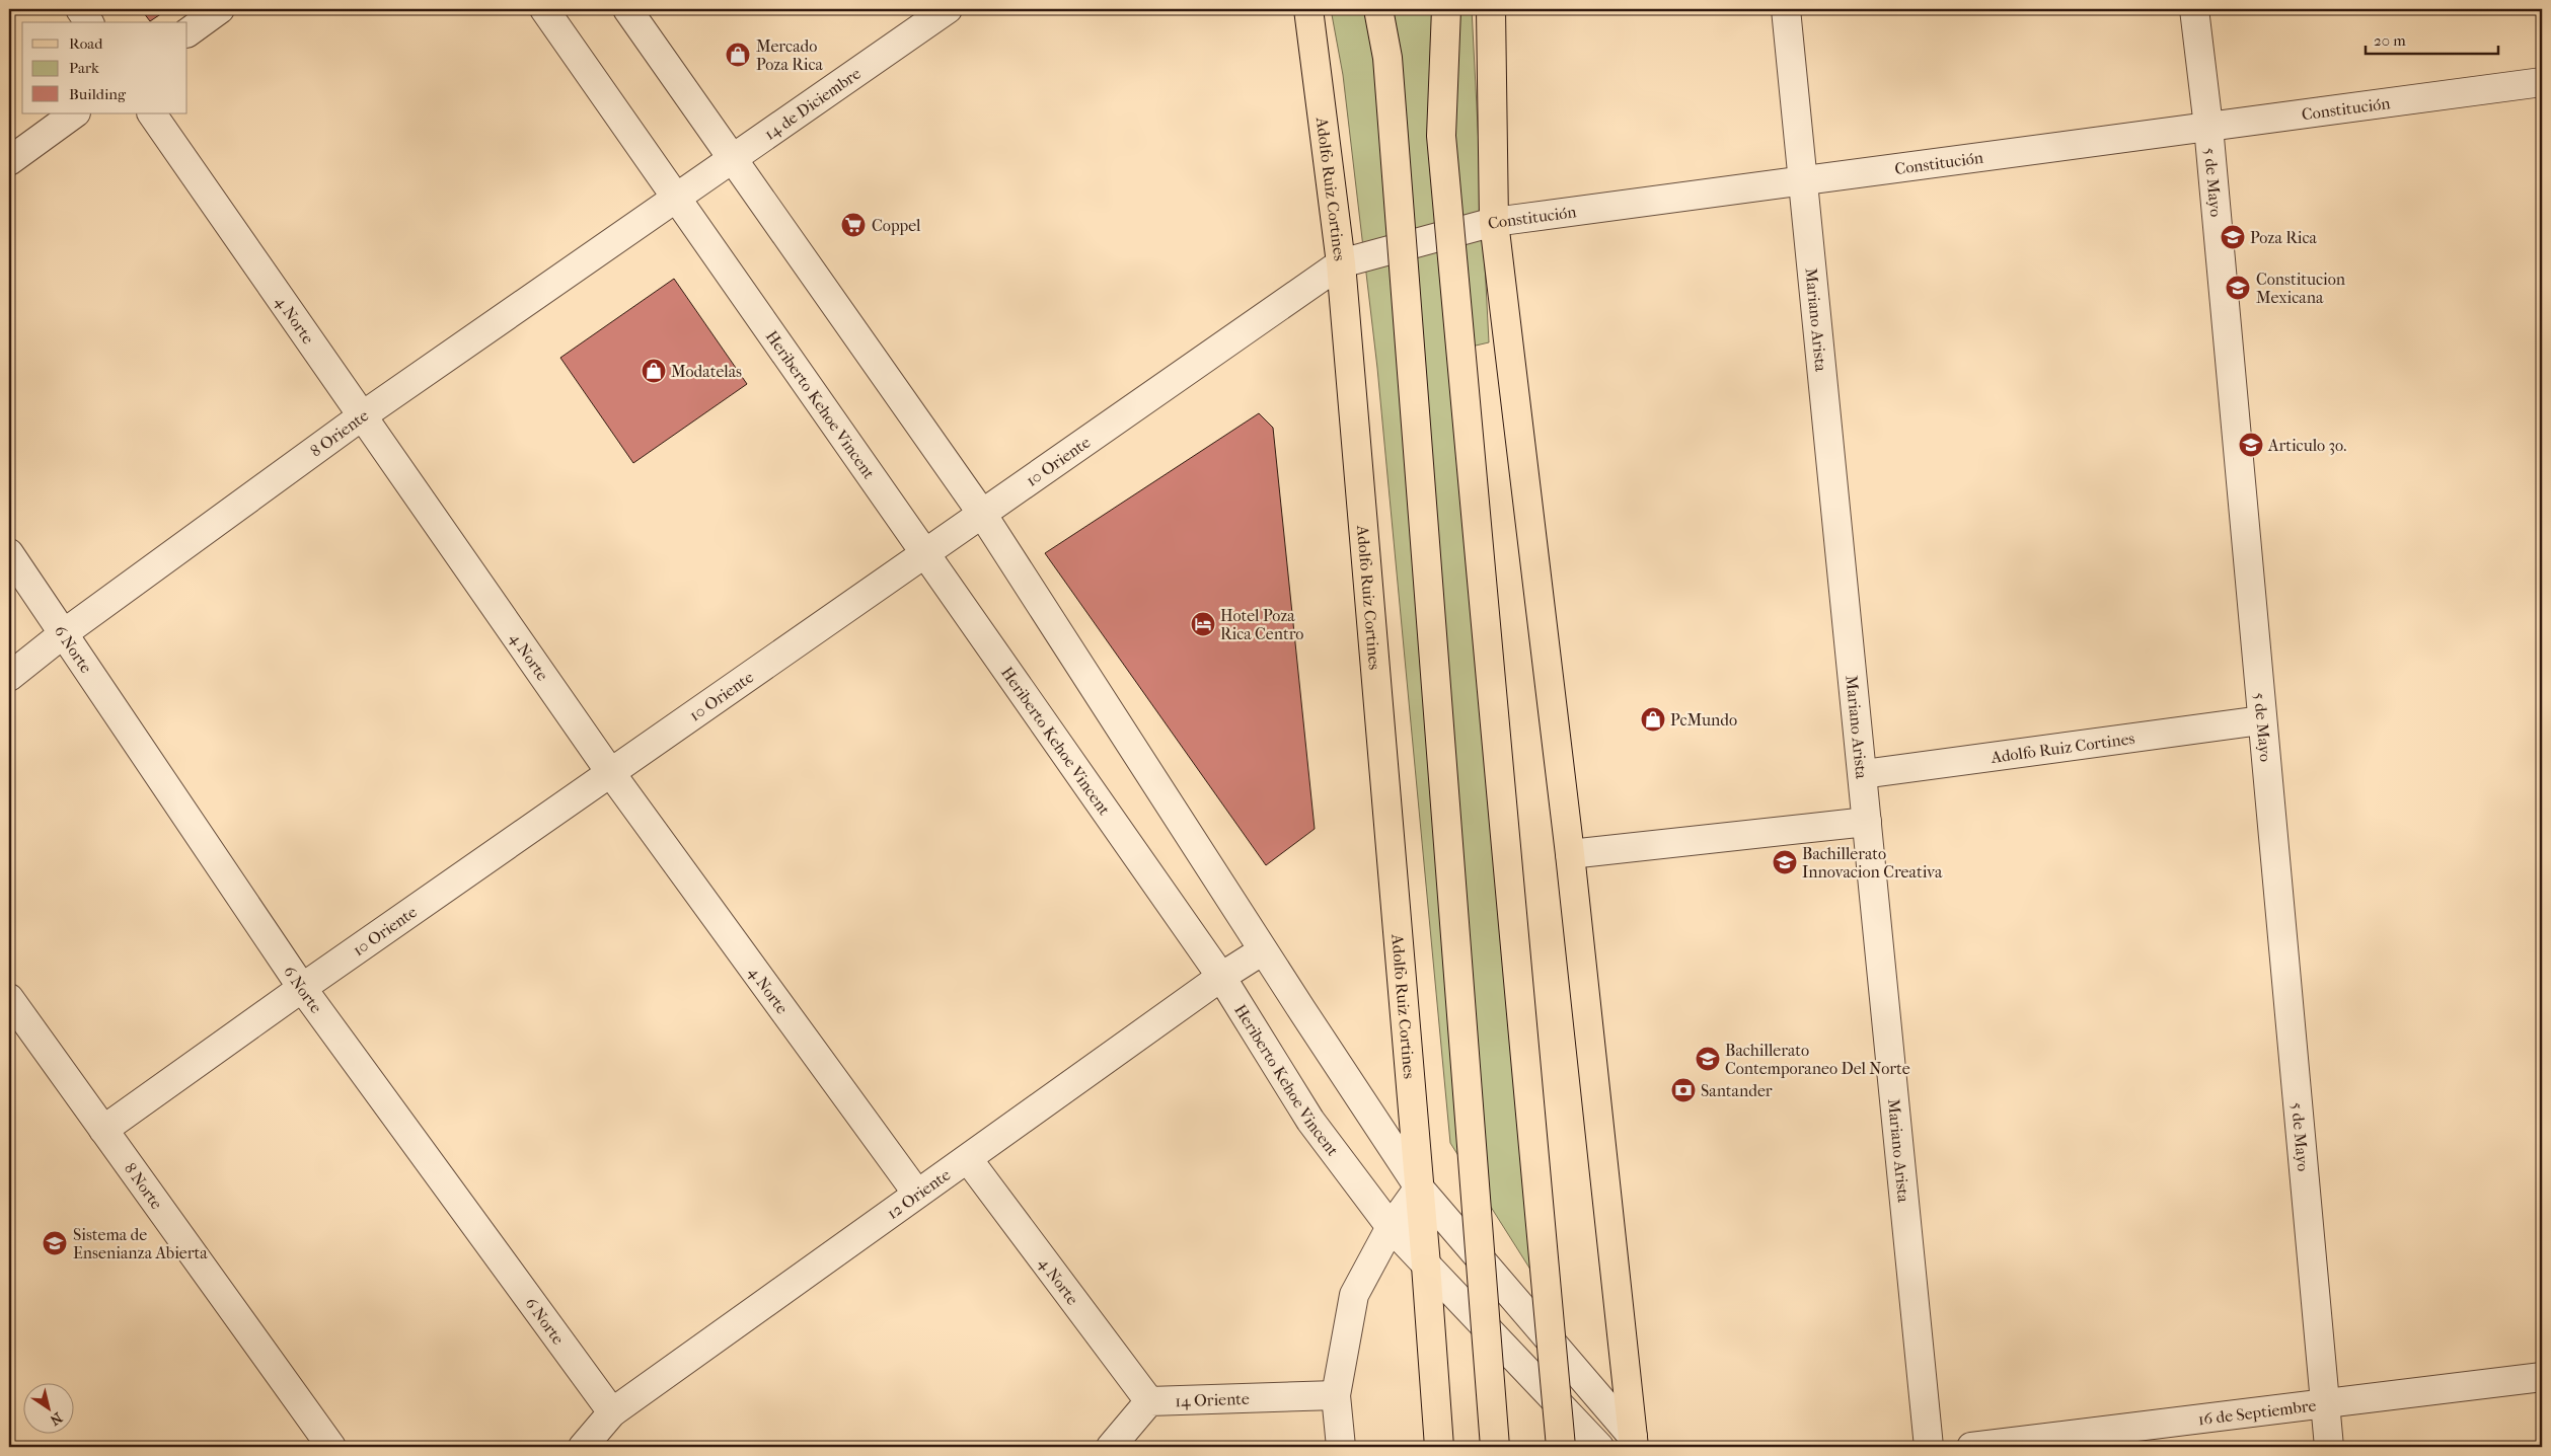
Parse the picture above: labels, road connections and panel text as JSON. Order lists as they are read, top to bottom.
{
  "streets": {
    "main road": ["Adolfo Ruiz Cortines"],
    "street": [
      "14 de Diciembre",
      "Constitución",
      "5 de Mayo",
      "4 Norte",
      "Mariano Arista",
      "Heriberto Kehoe Vincent",
      "8 Oriente",
      "10 Oriente",
      "6 Norte",
      "8 Norte",
      "12 Oriente",
      "14 Oriente",
      "16 de Septiembre"
    ]
  },
  "crossings": [
    ["14 de Diciembre", "Heriberto Kehoe Vincent"],
    ["14 de Diciembre", "8 Oriente"],
    ["Constitución", "5 de Mayo"],
    ["Constitución", "Adolfo Ruiz Cortines"],
    ["Constitución", "Mariano Arista"],
    ["Constitución", "10 Oriente"],
    ["5 de Mayo", "Adolfo Ruiz Cortines"],
    ["5 de Mayo", "16 de Septiembre"],
    ["Adolfo Ruiz Cortines", "Mariano Arista"],
    ["Adolfo Ruiz Cortines", "Heriberto Kehoe Vincent"],
    ["Adolfo Ruiz Cortines", "10 Oriente"],
    ["4 Norte", "8 Oriente"],
    ["4 Norte", "10 Oriente"],
    ["4 Norte", "12 Oriente"],
    ["4 Norte", "14 Oriente"],
    ["Heriberto Kehoe Vincent", "8 Oriente"],
    ["Heriberto Kehoe Vincent", "10 Oriente"],
    ["Heriberto Kehoe Vincent", "12 Oriente"],
    ["8 Oriente", "6 Norte"],
    ["10 Oriente", "6 Norte"],
    ["10 Oriente", "8 Norte"],
    ["6 Norte", "12 Oriente"]
  ],
  "places": {
    "shop": ["Mercado Poza Rica", "Modatelas", "PcMundo"],
    "supermarket": ["Coppel"],
    "school or university": [
      "Poza Rica",
      "Constitucion Mexicana",
      "Articulo 3o.",
      "Bachillerato Innovacion Creativa",
      "Bachillerato Contemporaneo Del Norte",
      "Sistema de Ensenianza Abierta"
    ],
    "hotel": ["Hotel Poza Rica Centro"],
    "bank": ["Santander"]
  },
  "legend": ["Road", "Park", "Building"],
  "scale_bar": "20 m",
  "north": "bottom right"
}
